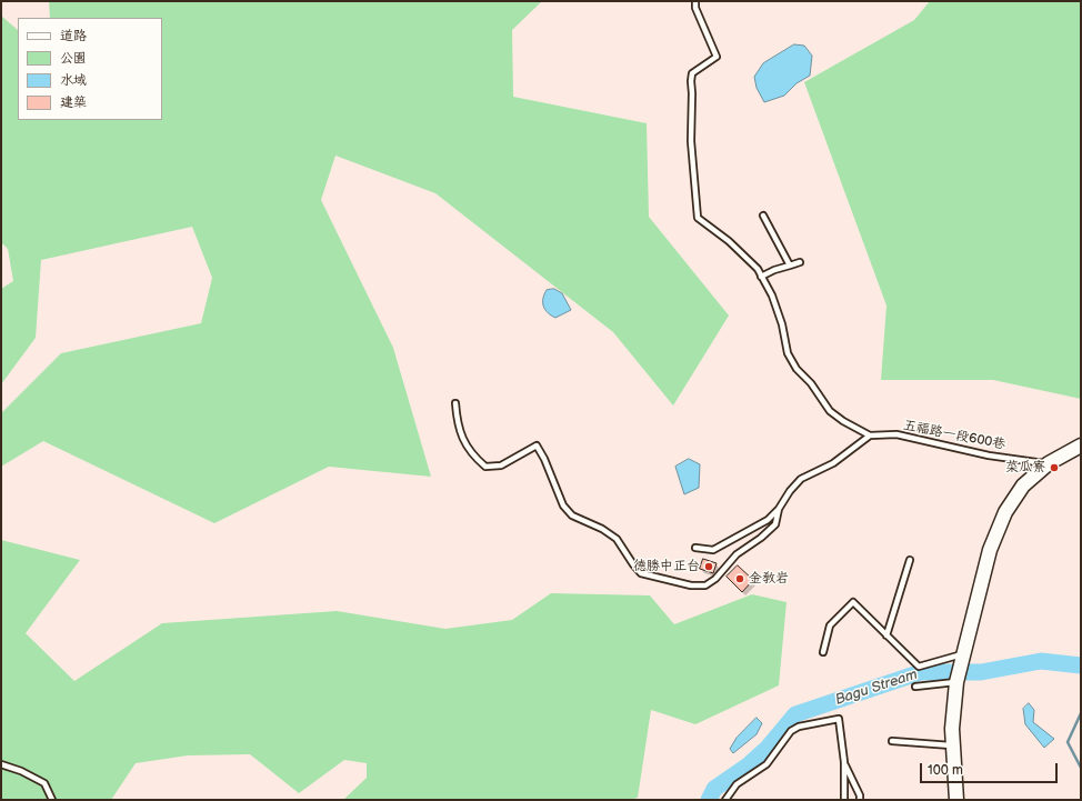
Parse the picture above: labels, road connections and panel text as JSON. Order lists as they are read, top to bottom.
{
  "streets": {
    "lane": ["五福路一段600巷"]
  },
  "water": ["Bagu Stream"],
  "places": ["菜瓜寮", "德勝中正台", "金教岩"],
  "legend": [
    "道路",
    "公園",
    "水域",
    "建築"
  ],
  "scale_bar": "100 m"
}
